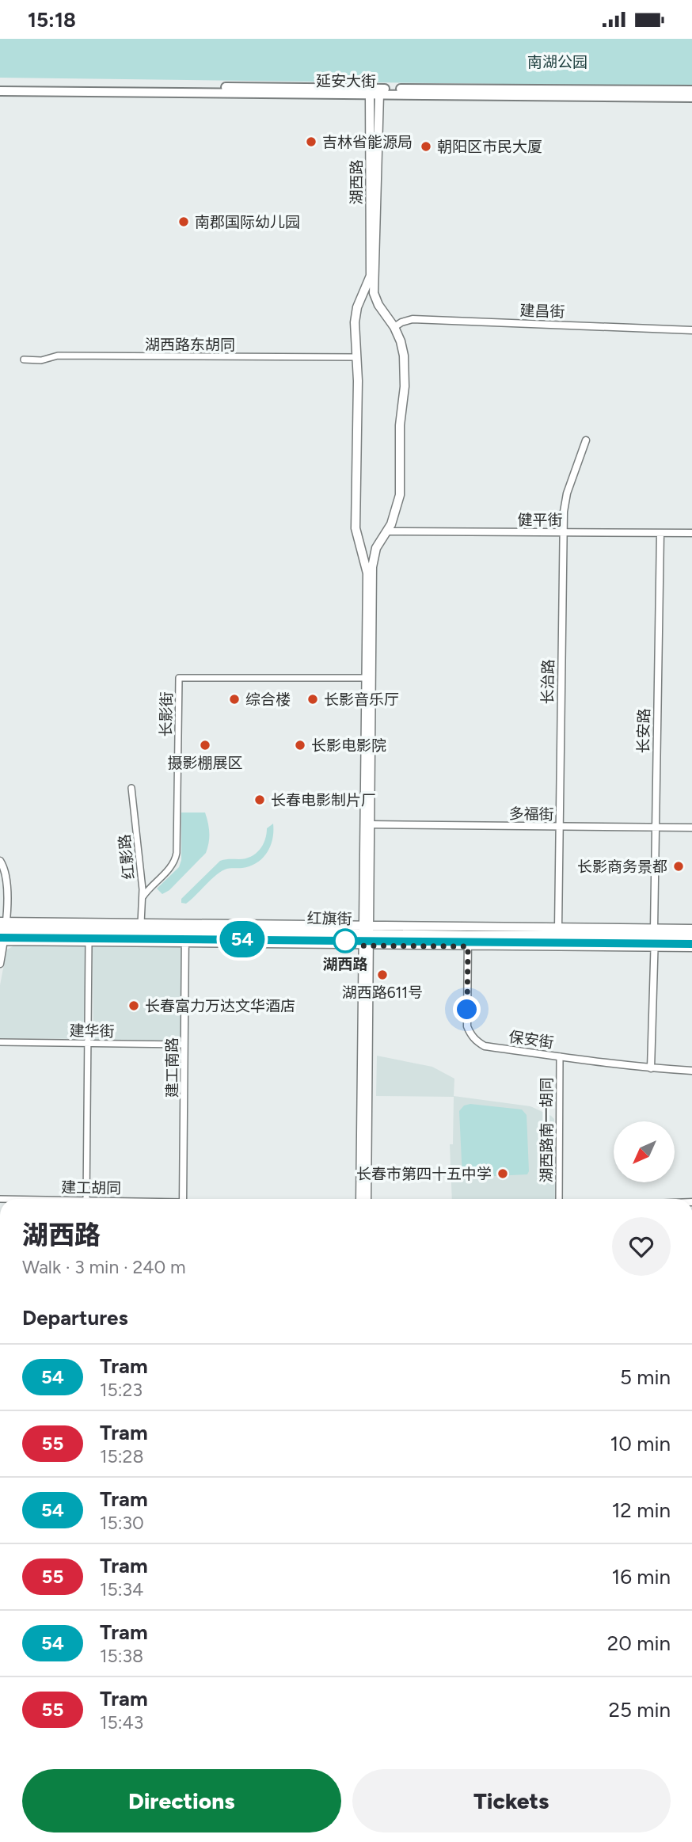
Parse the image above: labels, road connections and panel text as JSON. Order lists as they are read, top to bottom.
{
  "streets": {
    "main road": ["延安大街", "湖西路", "红旗街"],
    "street": [
      "建昌街",
      "湖西路东胡同",
      "健平街",
      "长治路",
      "长影街",
      "长安路",
      "多福街",
      "红影路",
      "建华街",
      "保安街",
      "建工南路",
      "湖西路南一胡同"
    ]
  },
  "crossings": [
    ["延安大街", "湖西路"],
    ["湖西路", "建昌街"],
    ["湖西路", "湖西路东胡同"],
    ["湖西路", "健平街"],
    ["湖西路", "长影街"],
    ["湖西路", "多福街"],
    ["湖西路", "红旗街"],
    ["健平街", "长治路"],
    ["健平街", "长安路"],
    ["长治路", "多福街"],
    ["长治路", "红旗街"],
    ["长影街", "红影路"],
    ["长安路", "多福街"],
    ["长安路", "红旗街"],
    ["长安路", "保安街"],
    ["红影路", "红旗街"],
    ["红旗街", "保安街"],
    ["红旗街", "建工南路"],
    ["建华街", "建工南路"],
    ["保安街", "湖西路南一胡同"]
  ],
  "parks": ["南湖公园"],
  "places": [
    "吉林省能源局",
    "朝阳区市民大厦",
    "南郡国际幼儿园",
    "综合楼",
    "长影音乐厅",
    "摄影棚展区",
    "长影电影院",
    "长春电影制片厂",
    "长影商务景都",
    "湖西路",
    "湖西路611号",
    "长春富力万达文华酒店",
    "长春市第四十五中学"
  ],
  "lines": ["tram line 54"],
  "north": "bottom left",
  "page": {
    "status": "15:18",
    "on_map": "54",
    "heading": [
      ["湖西路", "Walk · 3 min · 240 m"],
      "Departures"
    ],
    "list": [
      {
        "mark": "54",
        "name": "Tram",
        "note": "15:23",
        "value": "5 min"
      },
      {
        "mark": "55",
        "name": "Tram",
        "note": "15:28",
        "value": "10 min"
      },
      {
        "mark": "54",
        "name": "Tram",
        "note": "15:30",
        "value": "12 min"
      },
      {
        "mark": "55",
        "name": "Tram",
        "note": "15:34",
        "value": "16 min"
      },
      {
        "mark": "54",
        "name": "Tram",
        "note": "15:38",
        "value": "20 min"
      },
      {
        "mark": "55",
        "name": "Tram",
        "note": "15:43",
        "value": "25 min"
      }
    ],
    "buttons": ["Directions", "Tickets"]
  }
}
